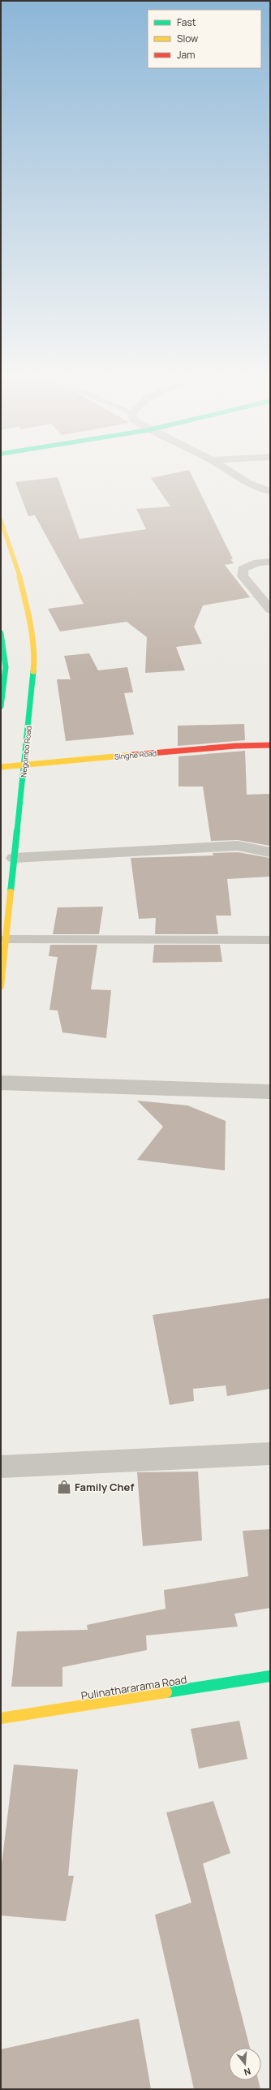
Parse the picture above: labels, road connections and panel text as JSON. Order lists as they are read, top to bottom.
{
  "streets": {
    "main road": ["Negombo Road", "Singhe Road", "Pulinathararama Road"]
  },
  "crossings": [
    ["Negombo Road", "Singhe Road"]
  ],
  "places": {
    "shop": ["Family Chef"]
  },
  "legend": ["Fast", "Slow", "Jam"],
  "north": "bottom"
}
